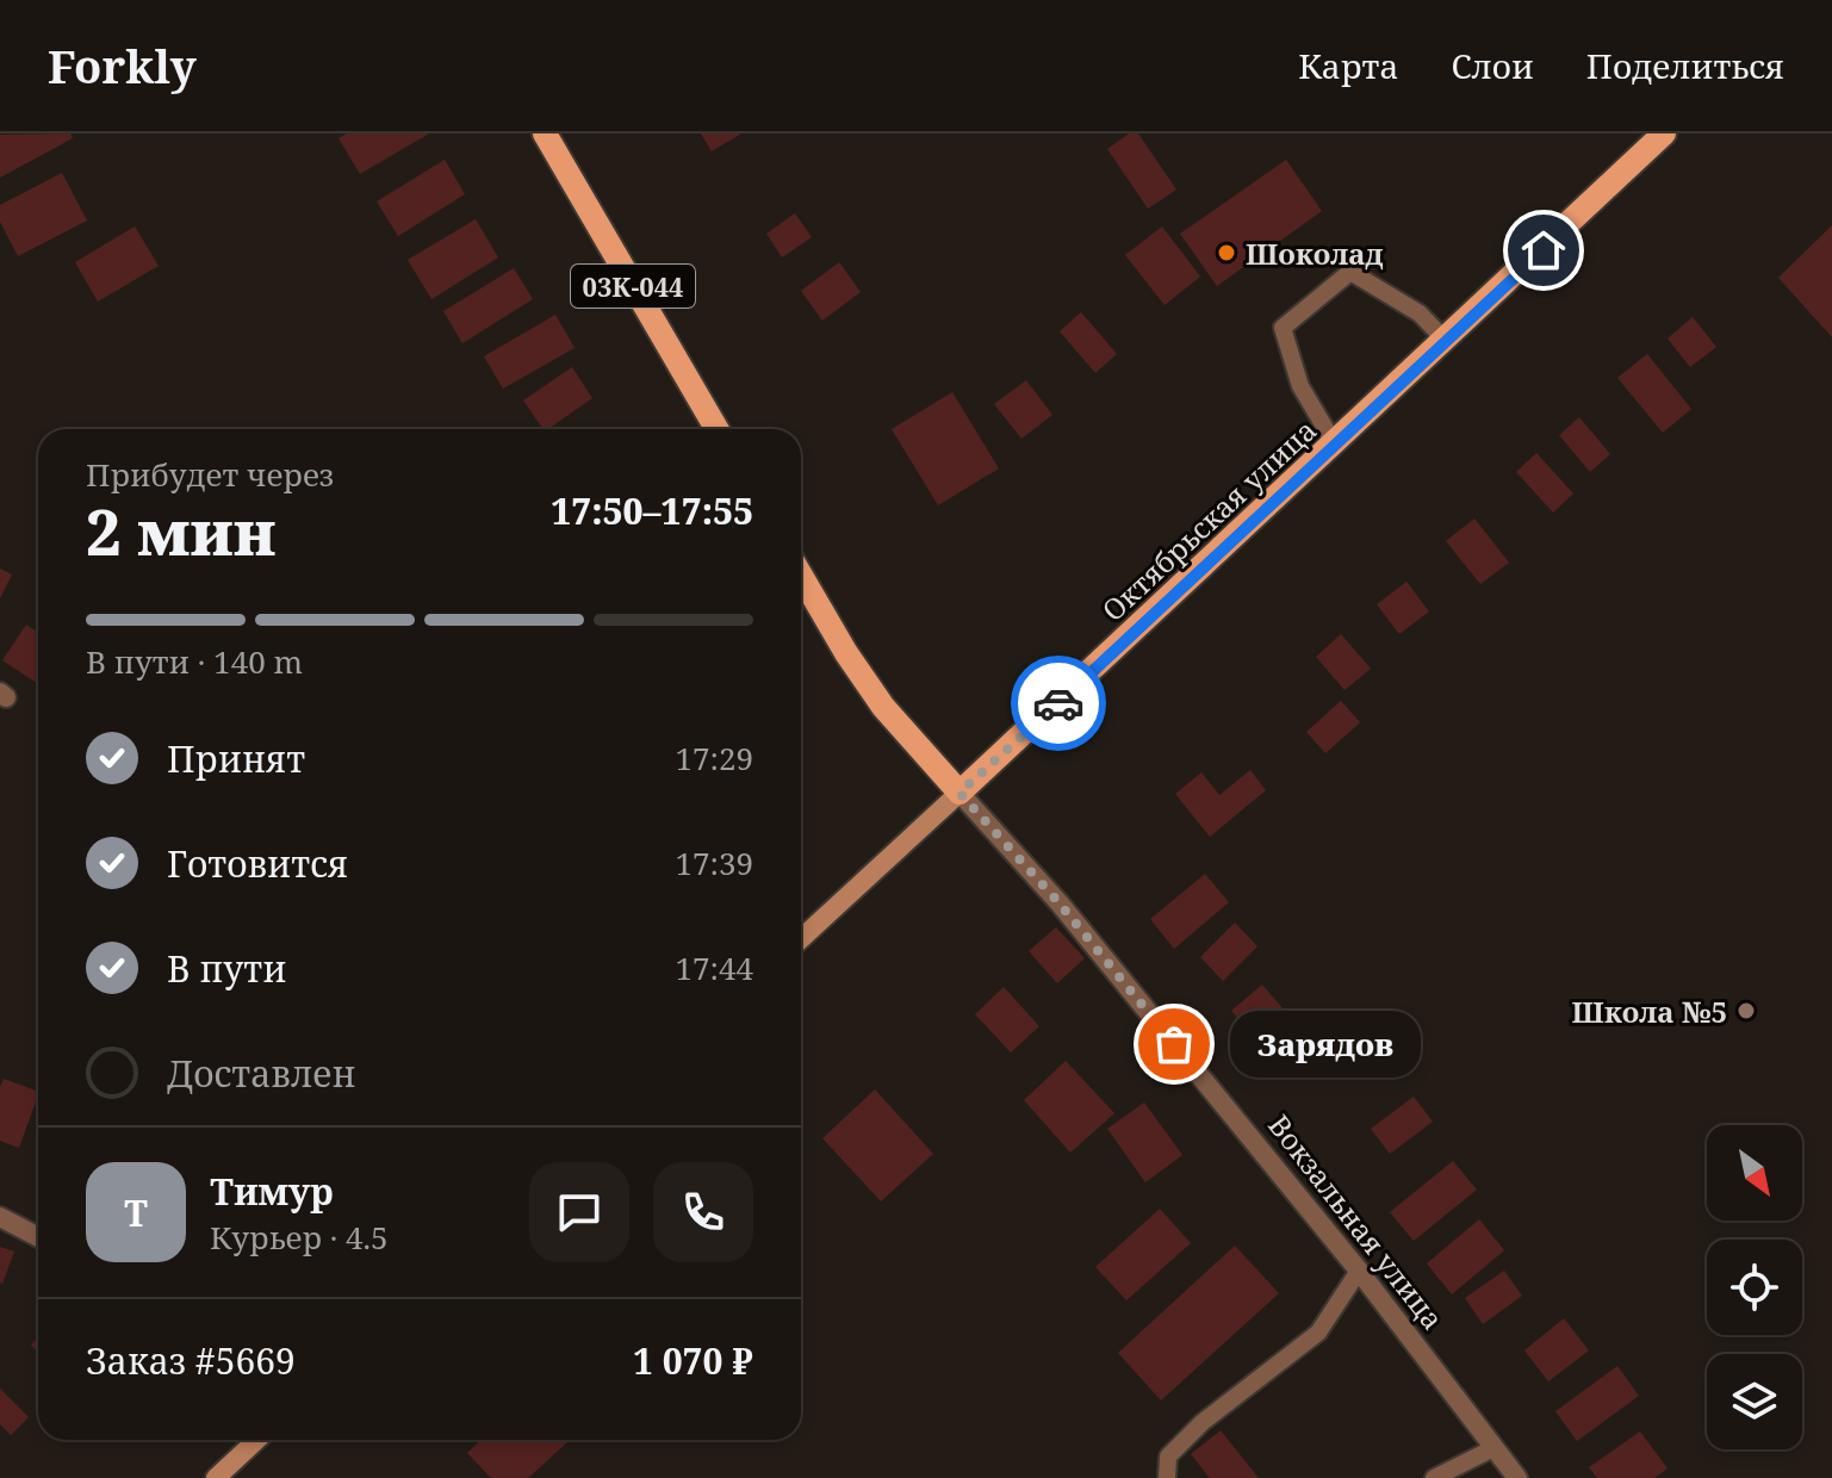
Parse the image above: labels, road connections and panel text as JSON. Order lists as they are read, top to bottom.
{
  "streets": {
    "main road": ["03К-044", "Октябрьская улица", "Вокзальная улица"]
  },
  "crossings": [
    ["Октябрьская улица", "Вокзальная улица"]
  ],
  "places": ["Шоколад", "Школа №5", "Зарядов"],
  "north": "bottom right",
  "page": {
    "header": "Forkly",
    "nav": ["Карта", "Слои", "Поделиться"],
    "heading": ["2 мин", "Прибудет через", "17:50–17:55"],
    "panel": [
      "Тимур",
      "Курьер · 4.5",
      "Заказ #5669",
      "1 070 ₽"
    ],
    "bar": "В пути · 140 m",
    "list": [
      ["Принят", "17:29"],
      ["Готовится", "17:39"],
      ["В пути", "17:44"],
      "Доставлен"
    ],
    "bubble": "Зарядов",
    "round": "Т"
  }
}
